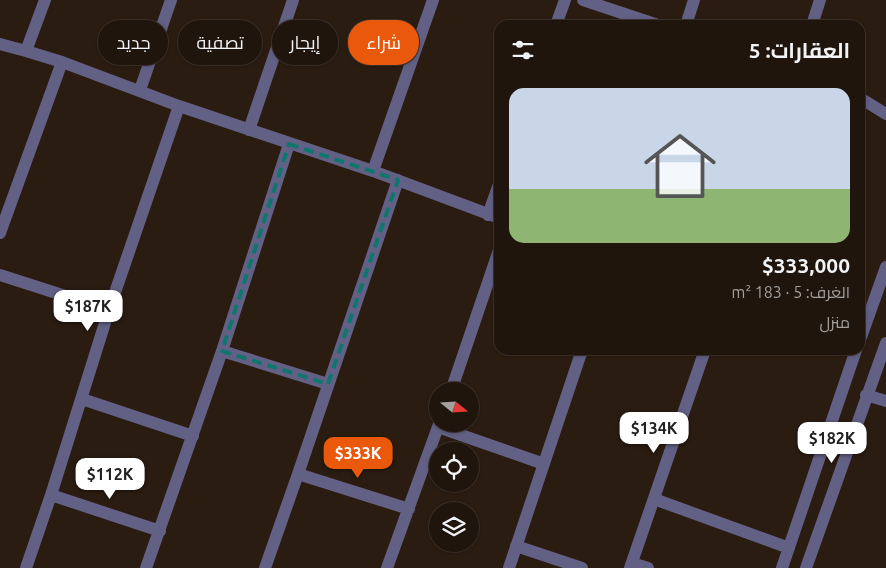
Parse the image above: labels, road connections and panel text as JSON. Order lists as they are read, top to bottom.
{
  "north": "right",
  "page": {
    "chip": [
      "شراء",
      "إيجار",
      "تصفية",
      "جديد"
    ],
    "heading": "العقارات: 5",
    "list": [
      {
        "name": "$333,000",
        "note": "الغرف: 5 · 183 m² · منزل"
      }
    ],
    "price": [
      "$187K",
      "$134K",
      "$182K",
      "$333K",
      "$112K"
    ]
  }
}
